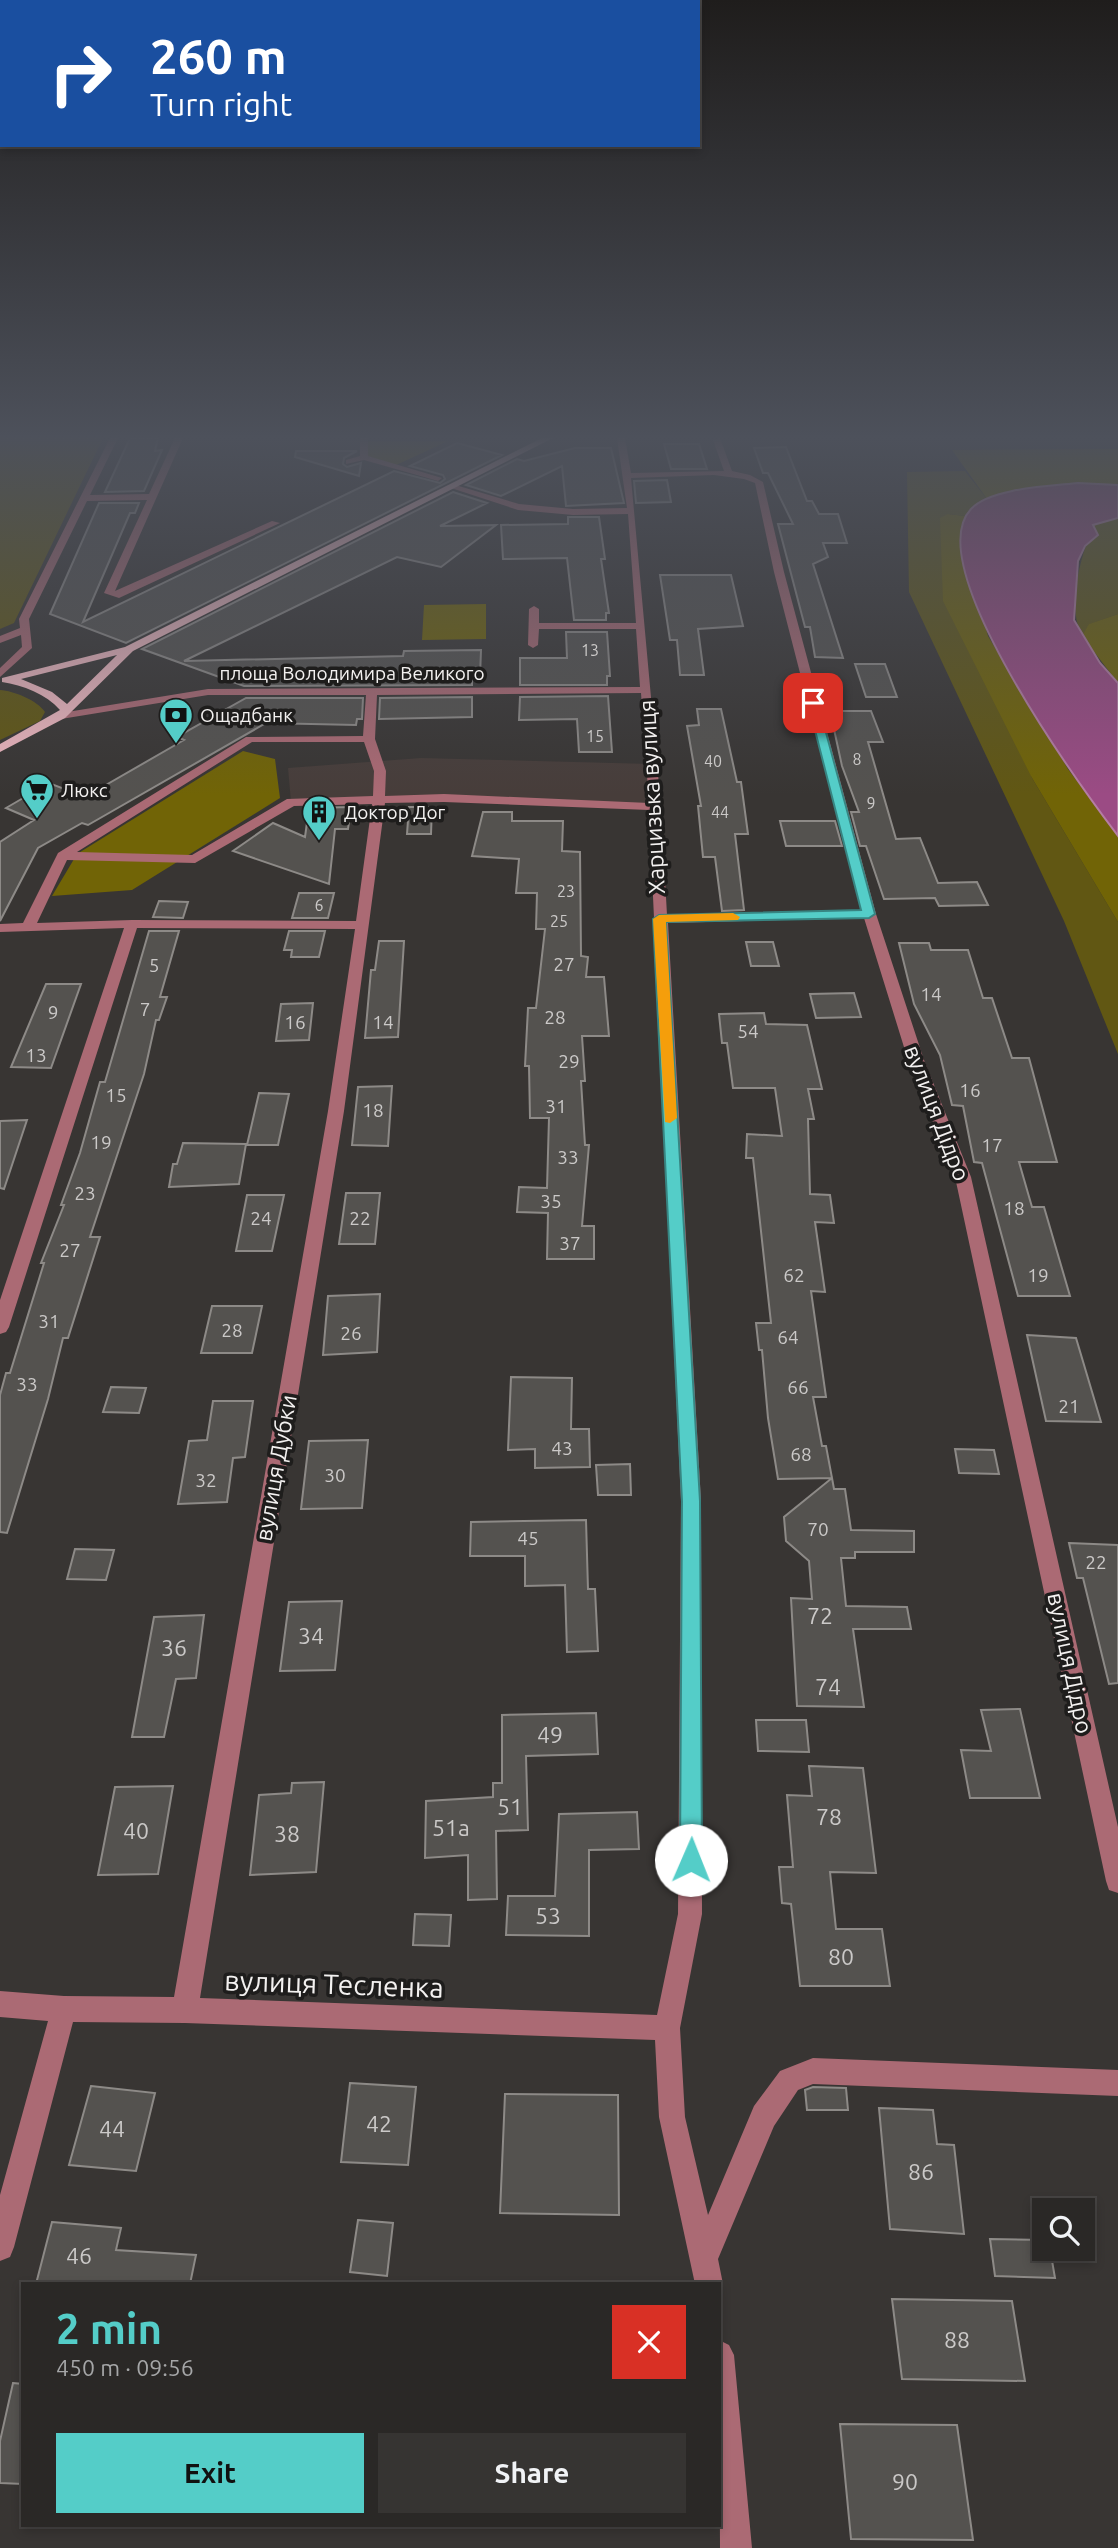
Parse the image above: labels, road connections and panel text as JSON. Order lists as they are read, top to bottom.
{
  "streets": {
    "main road": ["площа Володимира Великого"],
    "street": [
      "Харцизька вулиця",
      "вулиця Дідро",
      "вулиця Дубки",
      "вулиця Тесленка"
    ]
  },
  "crossings": [
    ["площа Володимира Великого", "Харцизька вулиця"],
    ["Харцизька вулиця", "вулиця Тесленка"],
    ["вулиця Дубки", "вулиця Тесленка"]
  ],
  "places": {
    "bank": ["Ощадбанк"],
    "supermarket": ["Люкс"],
    "building": ["Доктор Дог"]
  },
  "house_numbers": [
    "13",
    "15",
    "8",
    "40",
    "9",
    "44",
    "23",
    "6",
    "25",
    "27",
    "5",
    "14",
    "7",
    "9",
    "28",
    "16",
    "14",
    "54",
    "13",
    "29",
    "16",
    "15",
    "31",
    "18",
    "19",
    "17",
    "33",
    "23",
    "35",
    "18",
    "24",
    "22",
    "37",
    "27",
    "62",
    "19",
    "31",
    "28",
    "26",
    "64",
    "33",
    "66",
    "21",
    "43",
    "68",
    "30",
    "32",
    "70",
    "45",
    "22",
    "72",
    "34",
    "36",
    "74",
    "49",
    "51",
    "78",
    "51а",
    "40",
    "38",
    "53",
    "80",
    "42",
    "44",
    "86",
    "46",
    "88",
    "90"
  ],
  "page": {
    "turn": ["260 m", "Turn right"],
    "heading": ["2 min", "450 m · 09:56"],
    "buttons": ["Exit", "Share"]
  }
}
